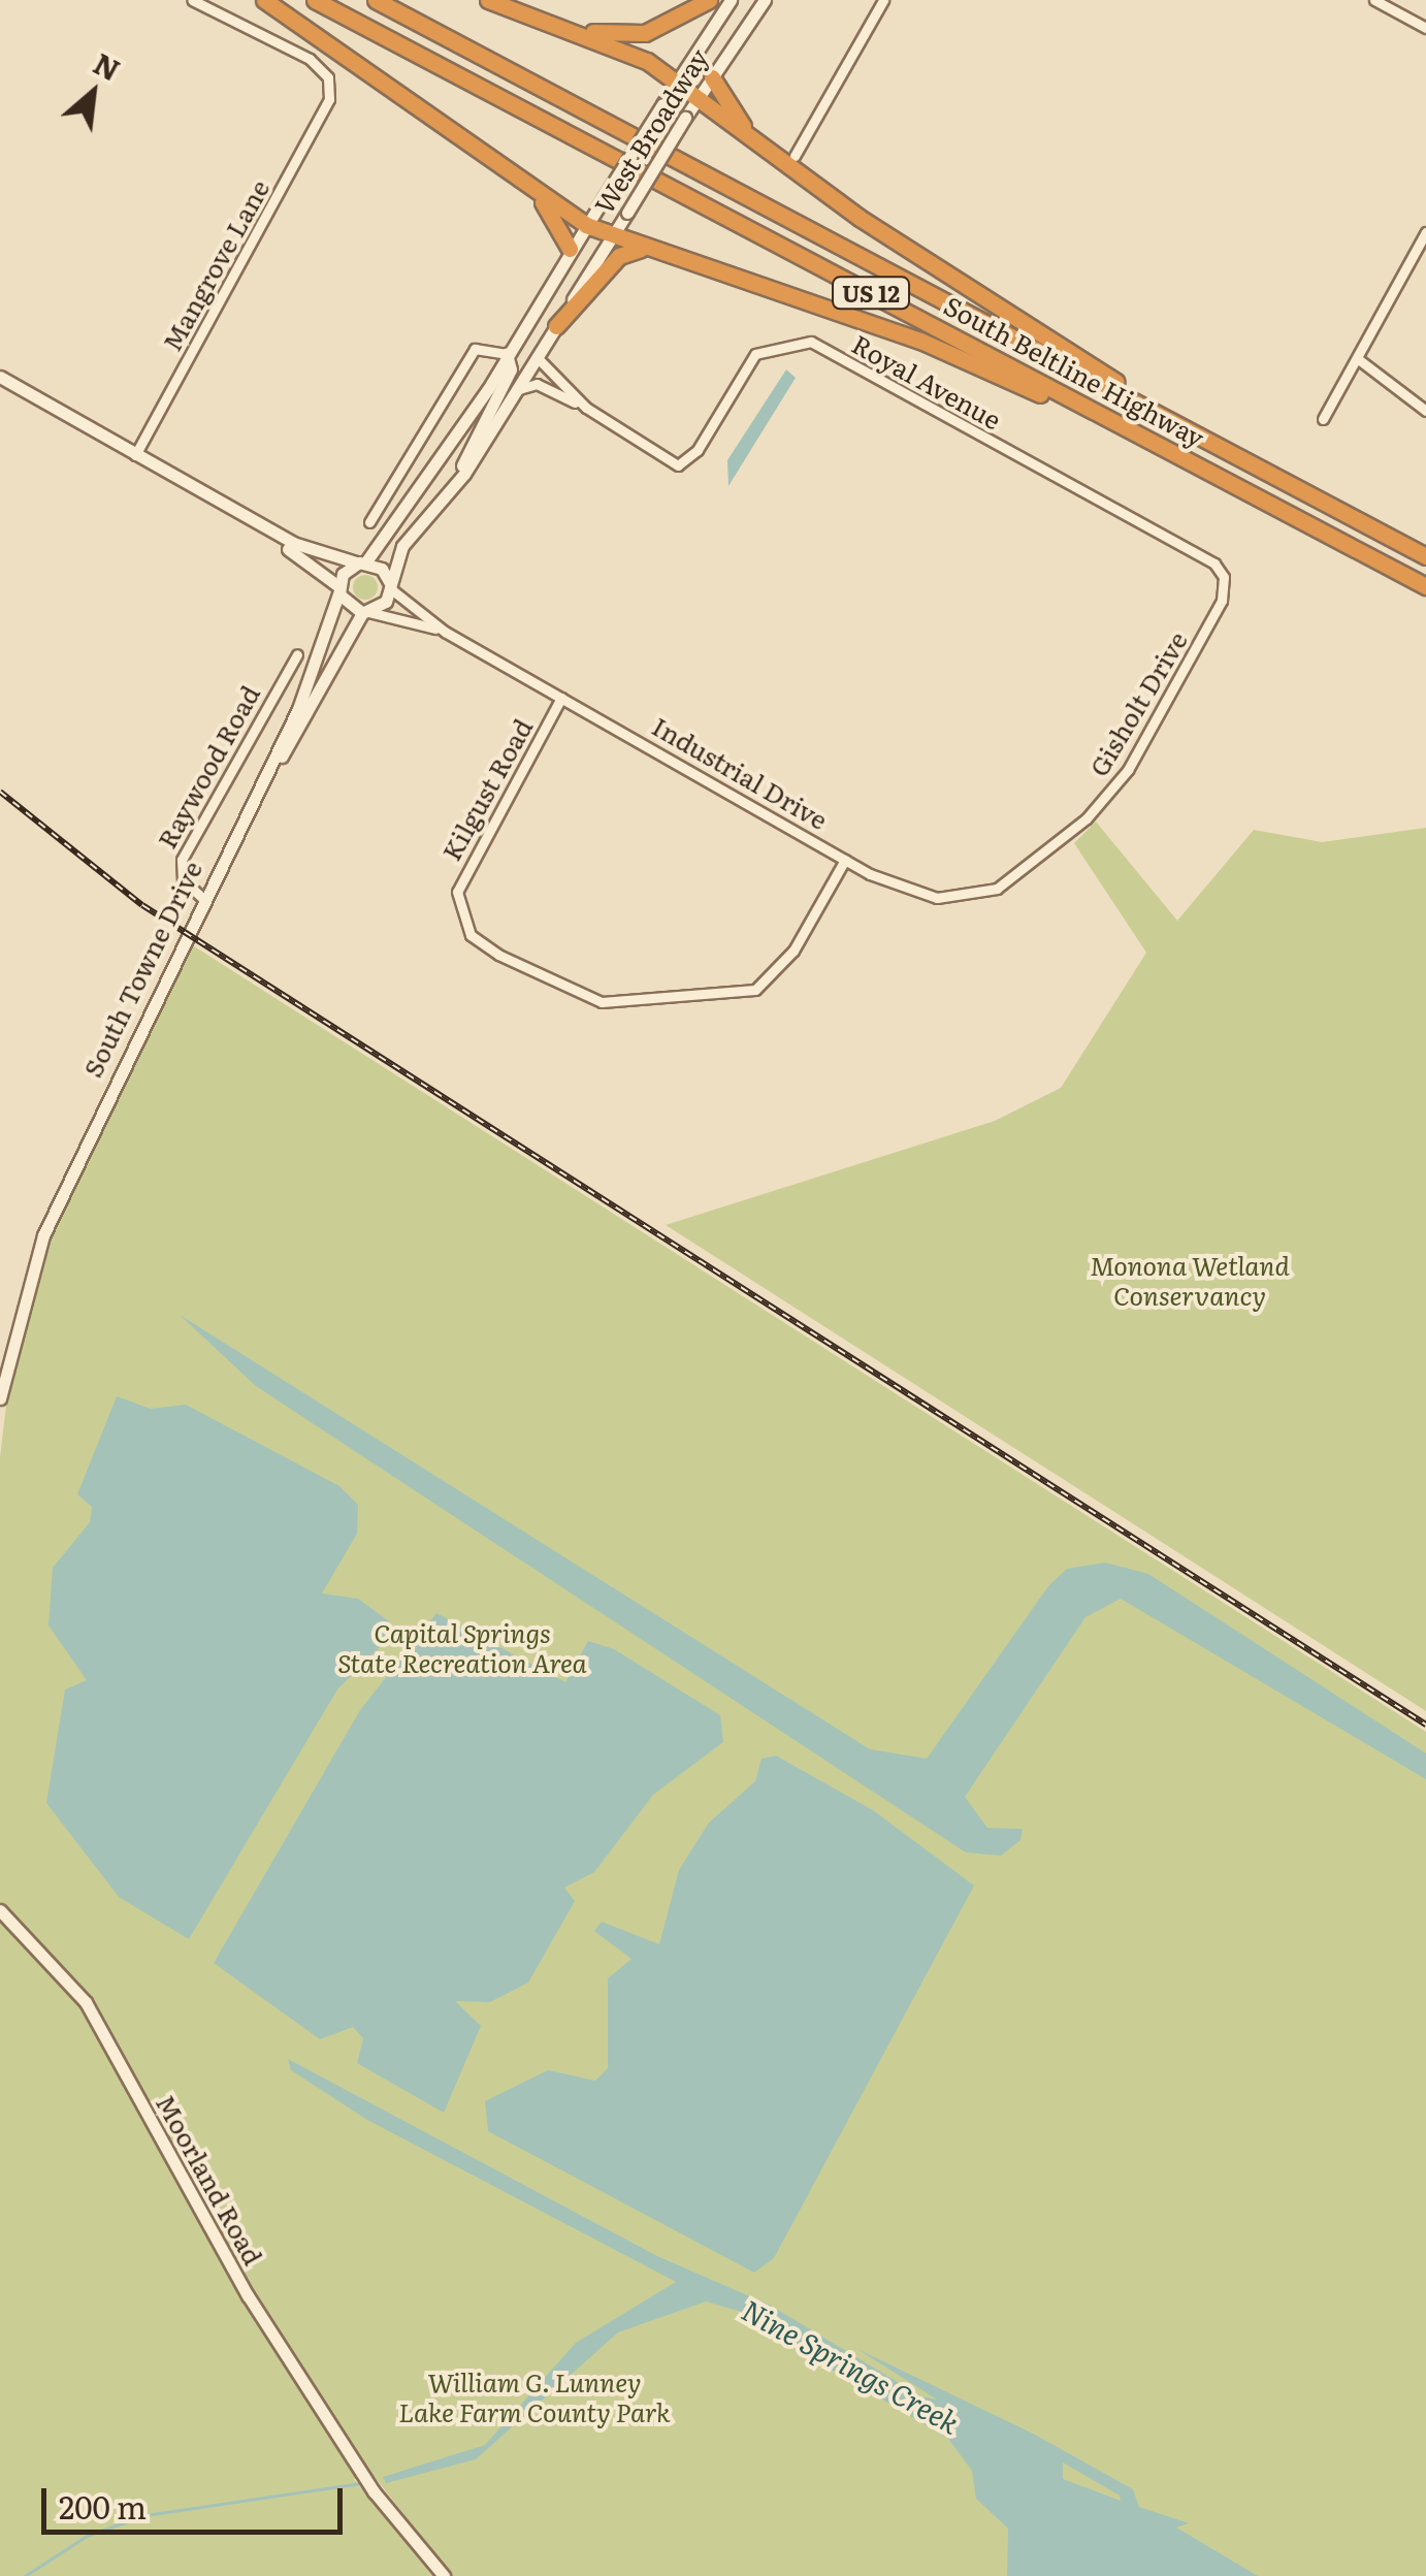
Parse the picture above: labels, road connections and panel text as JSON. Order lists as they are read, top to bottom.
{
  "streets": {
    "highway": ["US 12", "South Beltline Highway"],
    "street": [
      "West Broadway",
      "Mangrove Lane",
      "Royal Avenue",
      "Gisholt Drive",
      "Raywood Road",
      "Industrial Drive",
      "Kilgust Road",
      "South Towne Drive",
      "Moorland Road"
    ]
  },
  "crossings": [
    ["Royal Avenue", "Gisholt Drive"],
    ["Gisholt Drive", "Industrial Drive"],
    ["Raywood Road", "South Towne Drive"],
    ["Industrial Drive", "Kilgust Road"],
    ["Industrial Drive", "South Towne Drive"]
  ],
  "water": ["Nine Springs Creek"],
  "parks": ["Monona Wetland Conservancy", "Capital Springs State Recreation Area", "William G. Lunney Lake Farm County Park"],
  "scale_bar": "200 m",
  "north": "top right"
}
